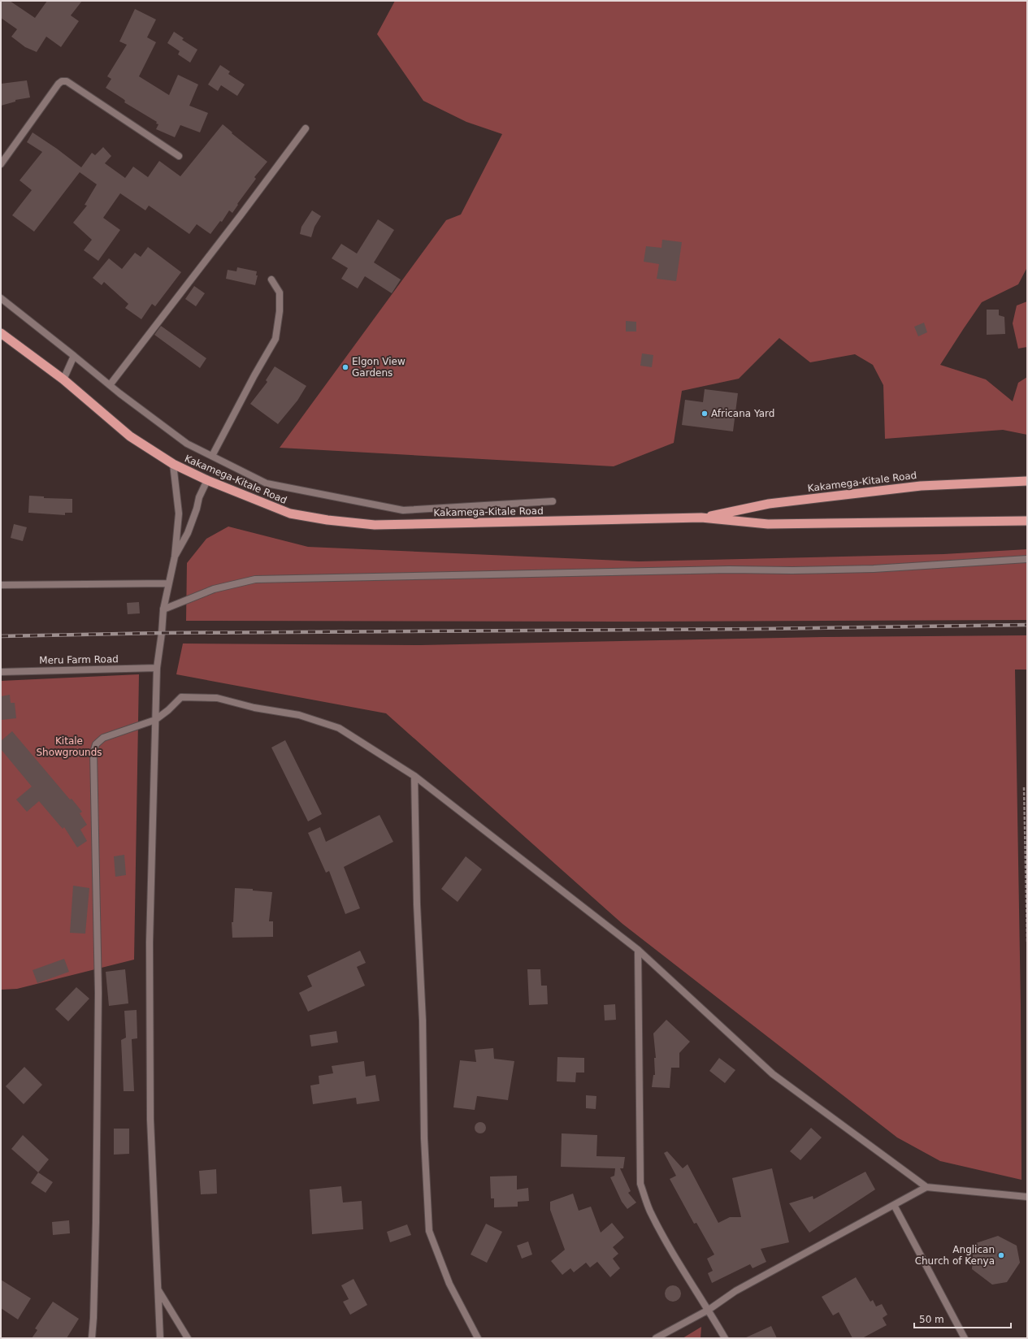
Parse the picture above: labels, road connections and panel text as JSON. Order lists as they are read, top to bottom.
{
  "streets": {
    "highway": ["Kakamega-Kitale Road"],
    "street": ["Meru Farm Road"]
  },
  "parks": ["Kitale Showgrounds"],
  "places": ["Elgon View Gardens", "Africana Yard", "Anglican Church of Kenya"],
  "scale_bar": "50 m"
}
